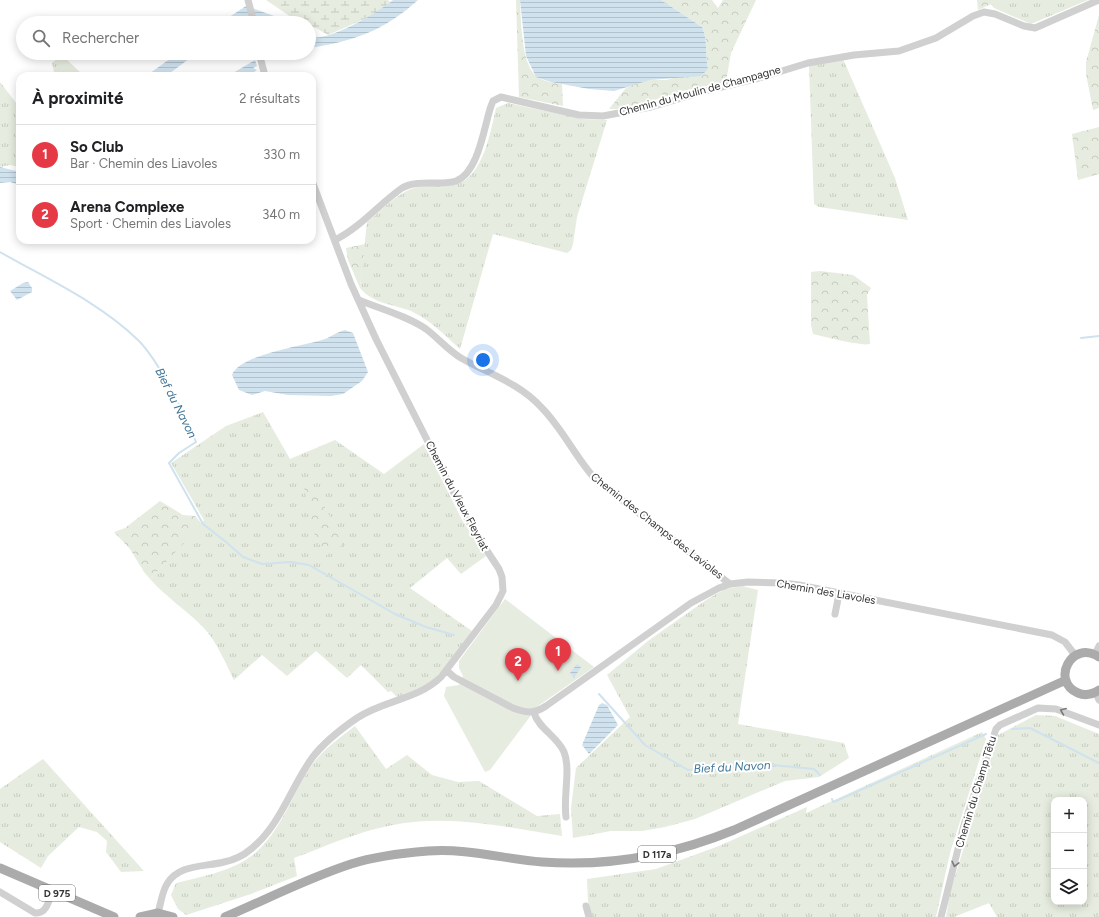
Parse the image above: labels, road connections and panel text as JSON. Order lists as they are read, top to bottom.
{
  "streets": {
    "main road": ["D 117a", "D 975"],
    "street": [
      "Chemin du Moulin de Champagne",
      "Chemin du Vieux Fleyriat",
      "Chemin des Champs des Lavioles",
      "Chemin des Liavoles",
      "Chemin du Champ Têtu"
    ]
  },
  "crossings": [
    ["Chemin du Moulin de Champagne", "Chemin du Vieux Fleyriat"],
    ["Chemin du Vieux Fleyriat", "Chemin des Champs des Lavioles"],
    ["Chemin des Champs des Lavioles", "Chemin des Liavoles"]
  ],
  "one_way": ["Chemin du Champ Têtu"],
  "water": ["Bief du Navon"],
  "page": {
    "search": "Rechercher",
    "heading": ["À proximité", "2 résultats"],
    "list": [
      {
        "mark": "1",
        "name": "So Club",
        "note": "Bar · Chemin des Liavoles",
        "value": "330 m"
      },
      {
        "mark": "2",
        "name": "Arena Complexe",
        "note": "Sport · Chemin des Liavoles",
        "value": "340 m"
      }
    ],
    "pins": ["1", "2"],
    "map_buttons": ["+", "−"]
  }
}
